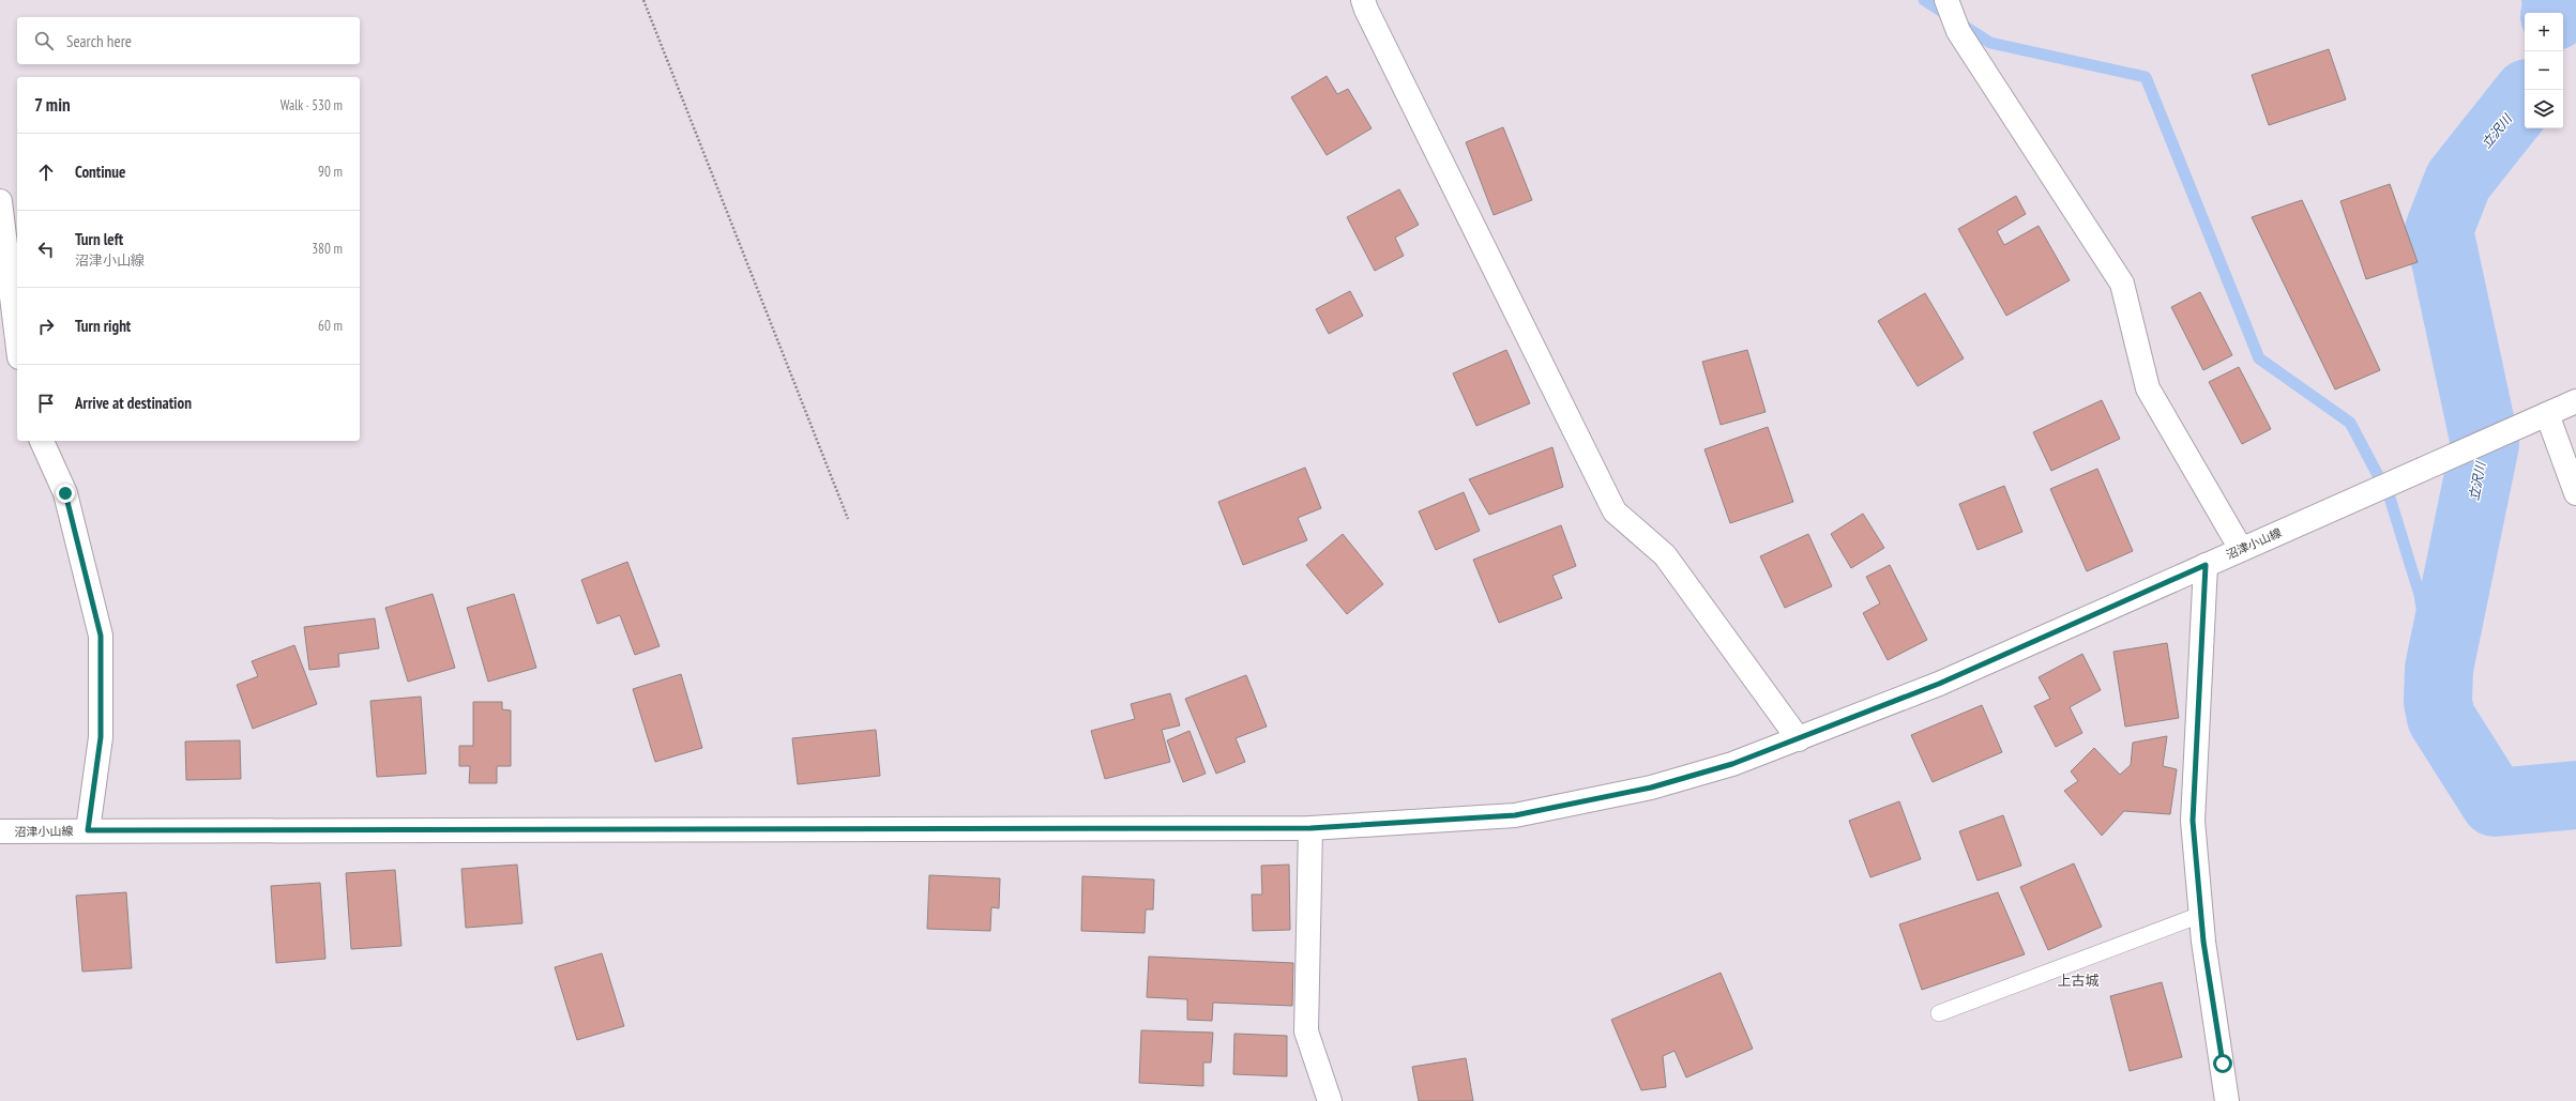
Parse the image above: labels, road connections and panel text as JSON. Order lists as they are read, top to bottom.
{
  "streets": {
    "street": ["沼津小山線"]
  },
  "districts": ["上古城"],
  "water": ["立沢川"],
  "page": {
    "map_buttons": ["+", "−"],
    "search": "Search here",
    "heading": ["7 min", "Walk · 530 m"],
    "list": [
      ["Continue", "90 m"],
      ["Turn left", "沼津小山線", "380 m"],
      ["Turn right", "60 m"],
      "Arrive at destination"
    ]
  }
}
